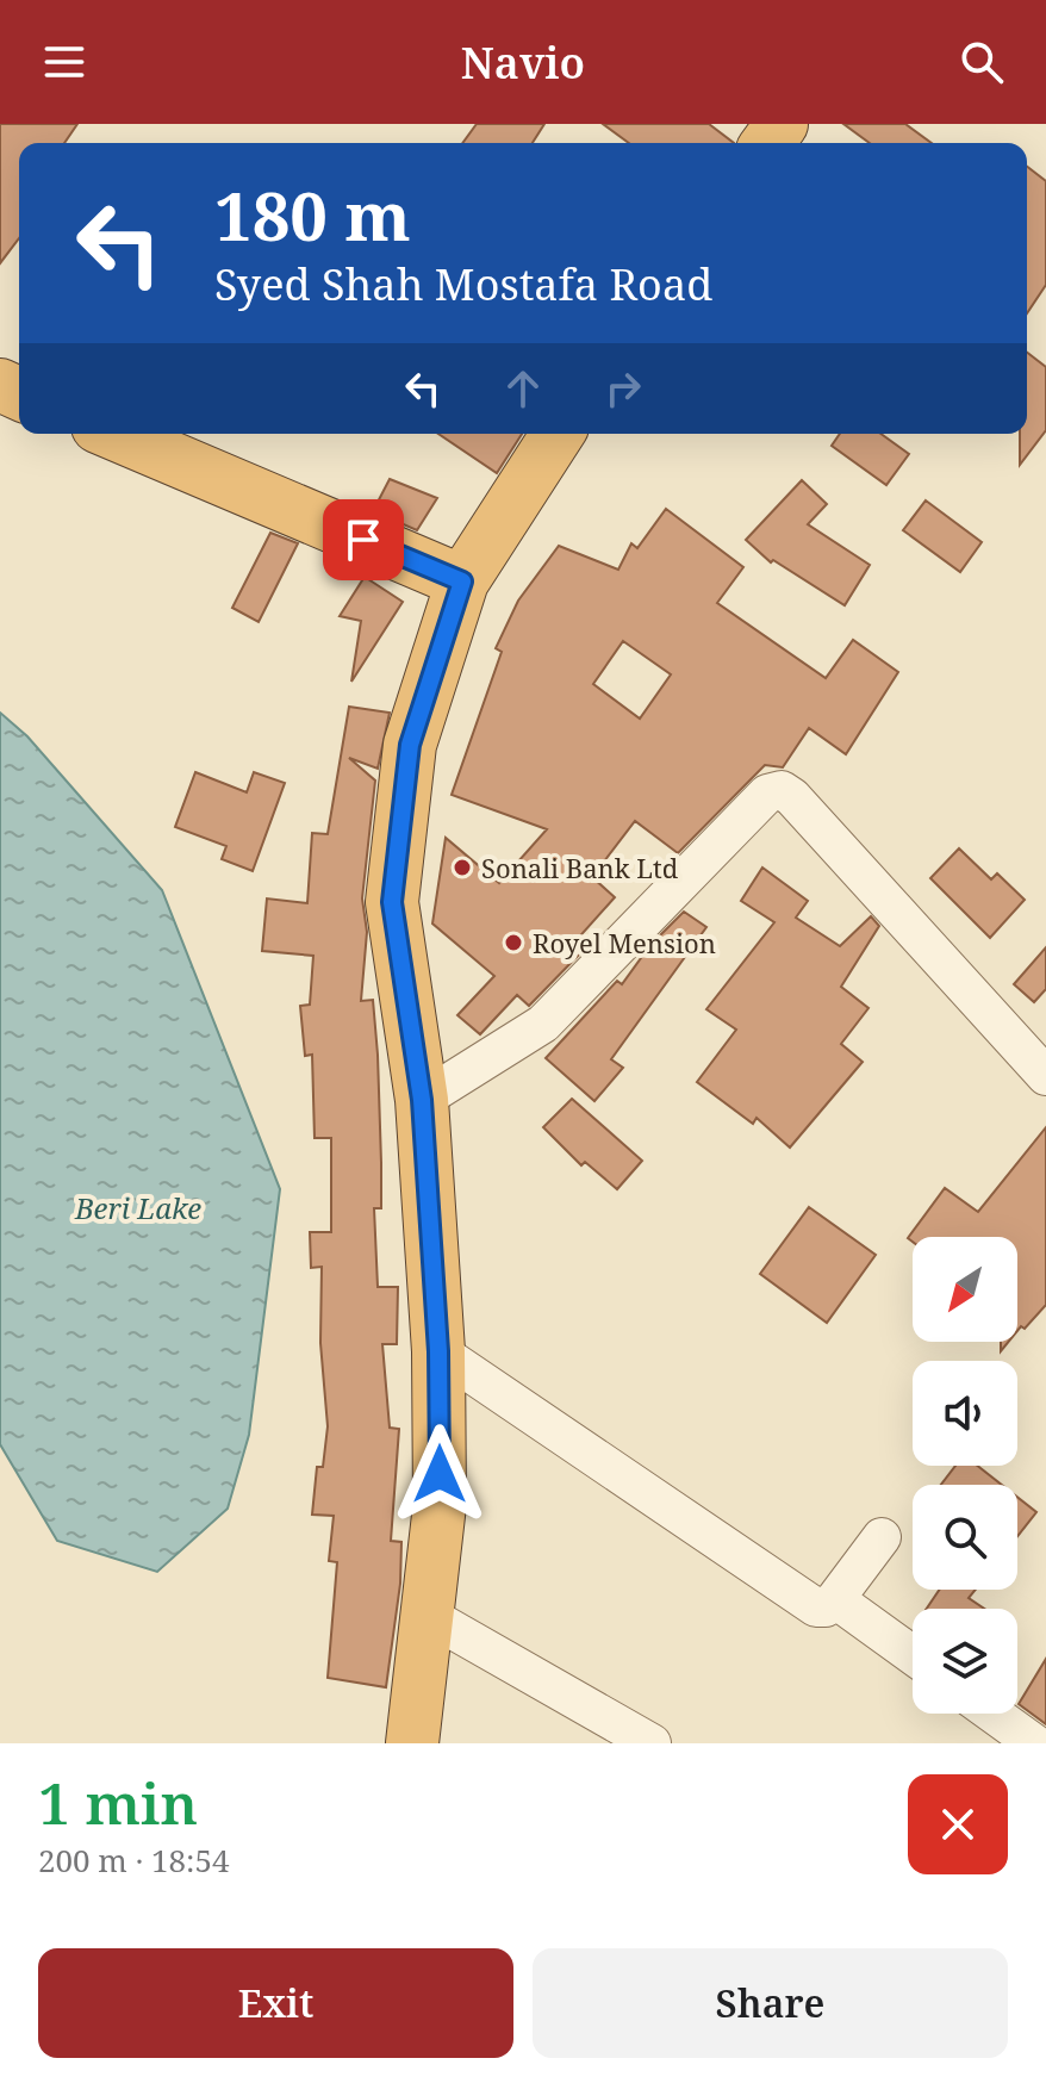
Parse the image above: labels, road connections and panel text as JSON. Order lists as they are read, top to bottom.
{
  "water": ["Beri Lake"],
  "places": ["Sonali Bank Ltd", "Royel Mension"],
  "north": "bottom left",
  "page": {
    "header": "Navio",
    "turn": ["180 m", "Syed Shah Mostafa Road"],
    "heading": ["1 min", "200 m · 18:54"],
    "buttons": ["Exit", "Share"]
  }
}
